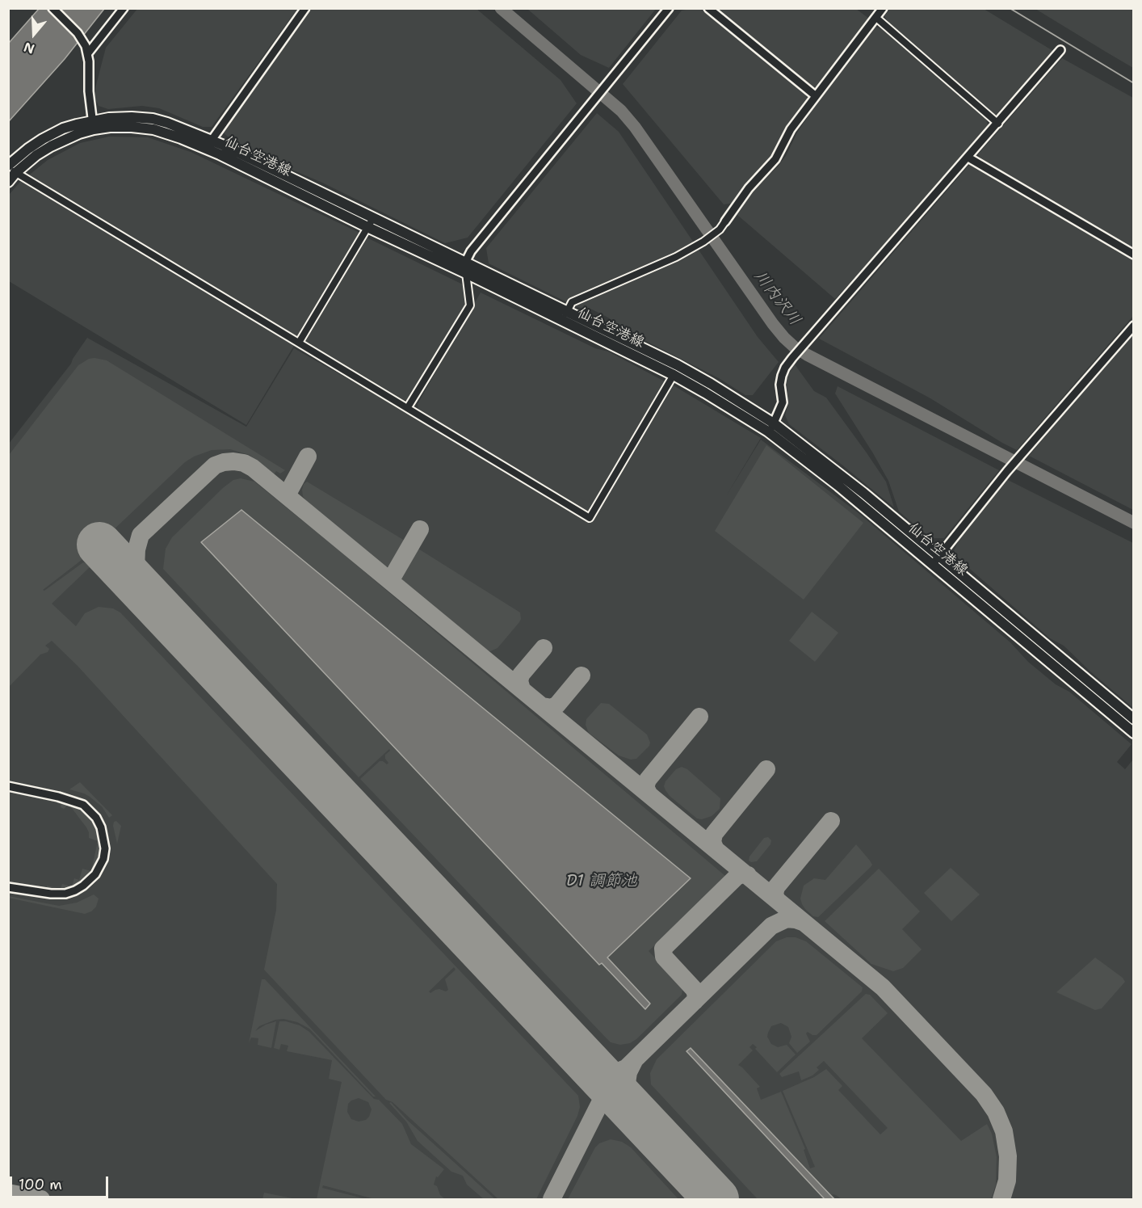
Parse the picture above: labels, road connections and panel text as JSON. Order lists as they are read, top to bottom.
{
  "streets": {
    "main road": ["仙台空港線"]
  },
  "water": ["川内沢川", "D1 調節池"],
  "scale_bar": "100 m",
  "north": "bottom"
}
